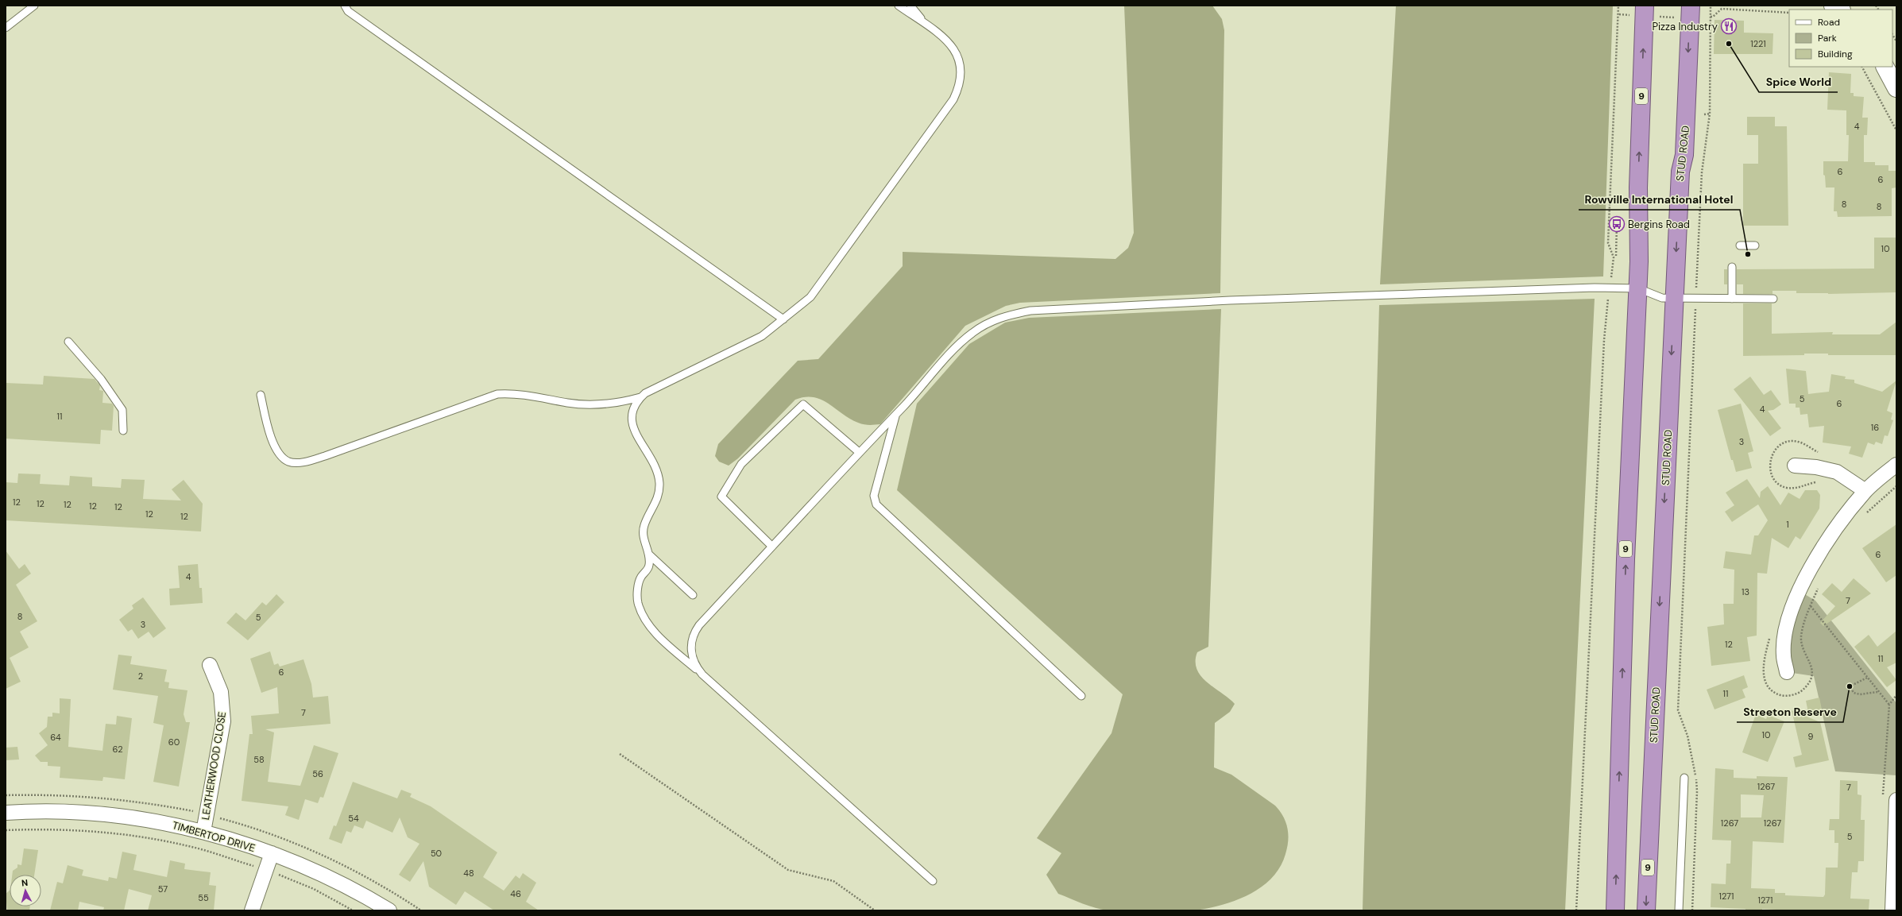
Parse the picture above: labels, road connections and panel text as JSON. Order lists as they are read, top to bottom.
{
  "streets": {
    "highway": ["9", "STUD ROAD"],
    "street": ["LEATHERWOOD CLOSE", "TIMBERTOP DRIVE"]
  },
  "crossings": [
    ["LEATHERWOOD CLOSE", "TIMBERTOP DRIVE"]
  ],
  "places": {
    "restaurant": ["Pizza Industry"],
    "other": ["Spice World", "Rowville International Hotel", "Streeton Reserve"],
    "bus stop": ["Bergins Road"]
  },
  "house_numbers": [
    "1221",
    "4",
    "6",
    "6",
    "8",
    "8",
    "10",
    "5",
    "6",
    "4",
    "11",
    "16",
    "3",
    "12",
    "12",
    "12",
    "12",
    "12",
    "12",
    "12",
    "1",
    "6",
    "4",
    "13",
    "7",
    "8",
    "5",
    "3",
    "12",
    "11",
    "6",
    "2",
    "11",
    "7",
    "10",
    "9",
    "64",
    "60",
    "62",
    "58",
    "56",
    "1267",
    "7",
    "54",
    "1267",
    "1267",
    "5",
    "50",
    "48",
    "57",
    "46",
    "1271",
    "55",
    "1271"
  ],
  "legend": ["Road", "Park", "Building"],
  "north": "top"
}
